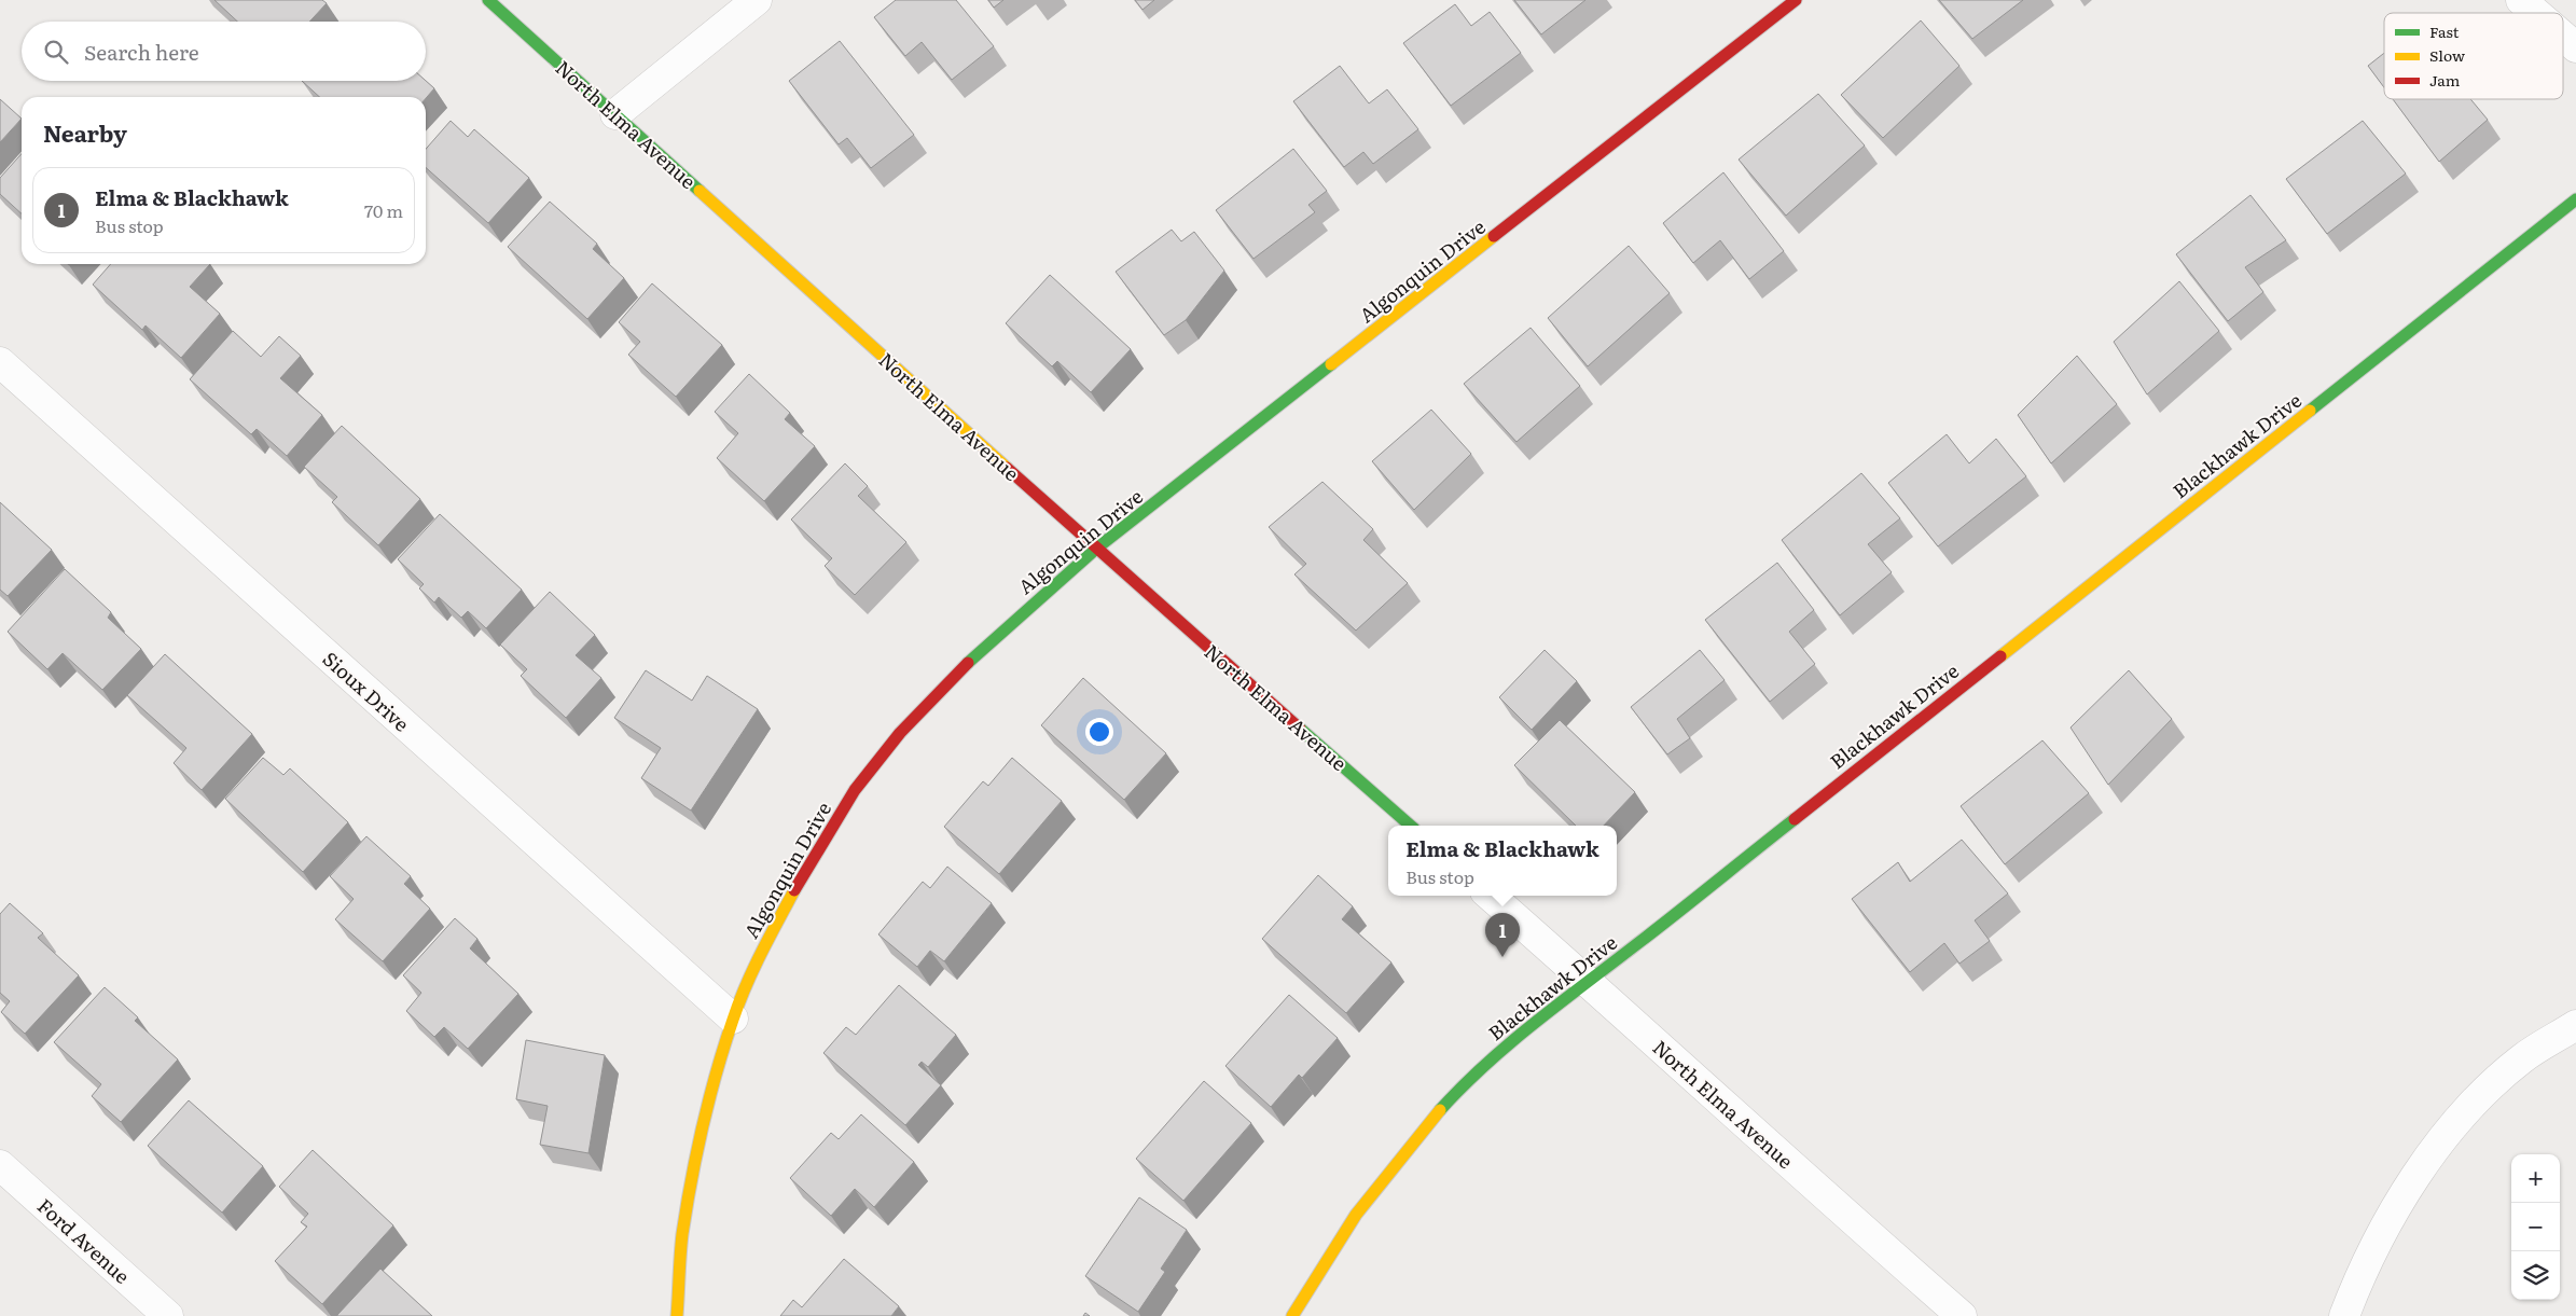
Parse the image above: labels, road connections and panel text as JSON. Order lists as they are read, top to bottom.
{
  "streets": {
    "street": [
      "North Elma Avenue",
      "Algonquin Drive",
      "Blackhawk Drive",
      "Sioux Drive",
      "Ford Avenue"
    ]
  },
  "crossings": [
    ["North Elma Avenue", "Algonquin Drive"],
    ["North Elma Avenue", "Blackhawk Drive"],
    ["Algonquin Drive", "Sioux Drive"]
  ],
  "legend": ["Fast", "Slow", "Jam"],
  "page": {
    "search": "Search here",
    "heading": "Nearby",
    "list": [
      {
        "mark": "1",
        "name": "Elma & Blackhawk",
        "note": "Bus stop",
        "value": "70 m"
      }
    ],
    "popup": ["Elma & Blackhawk", "Bus stop"],
    "pins": "1",
    "map_buttons": ["+", "−"]
  }
}
